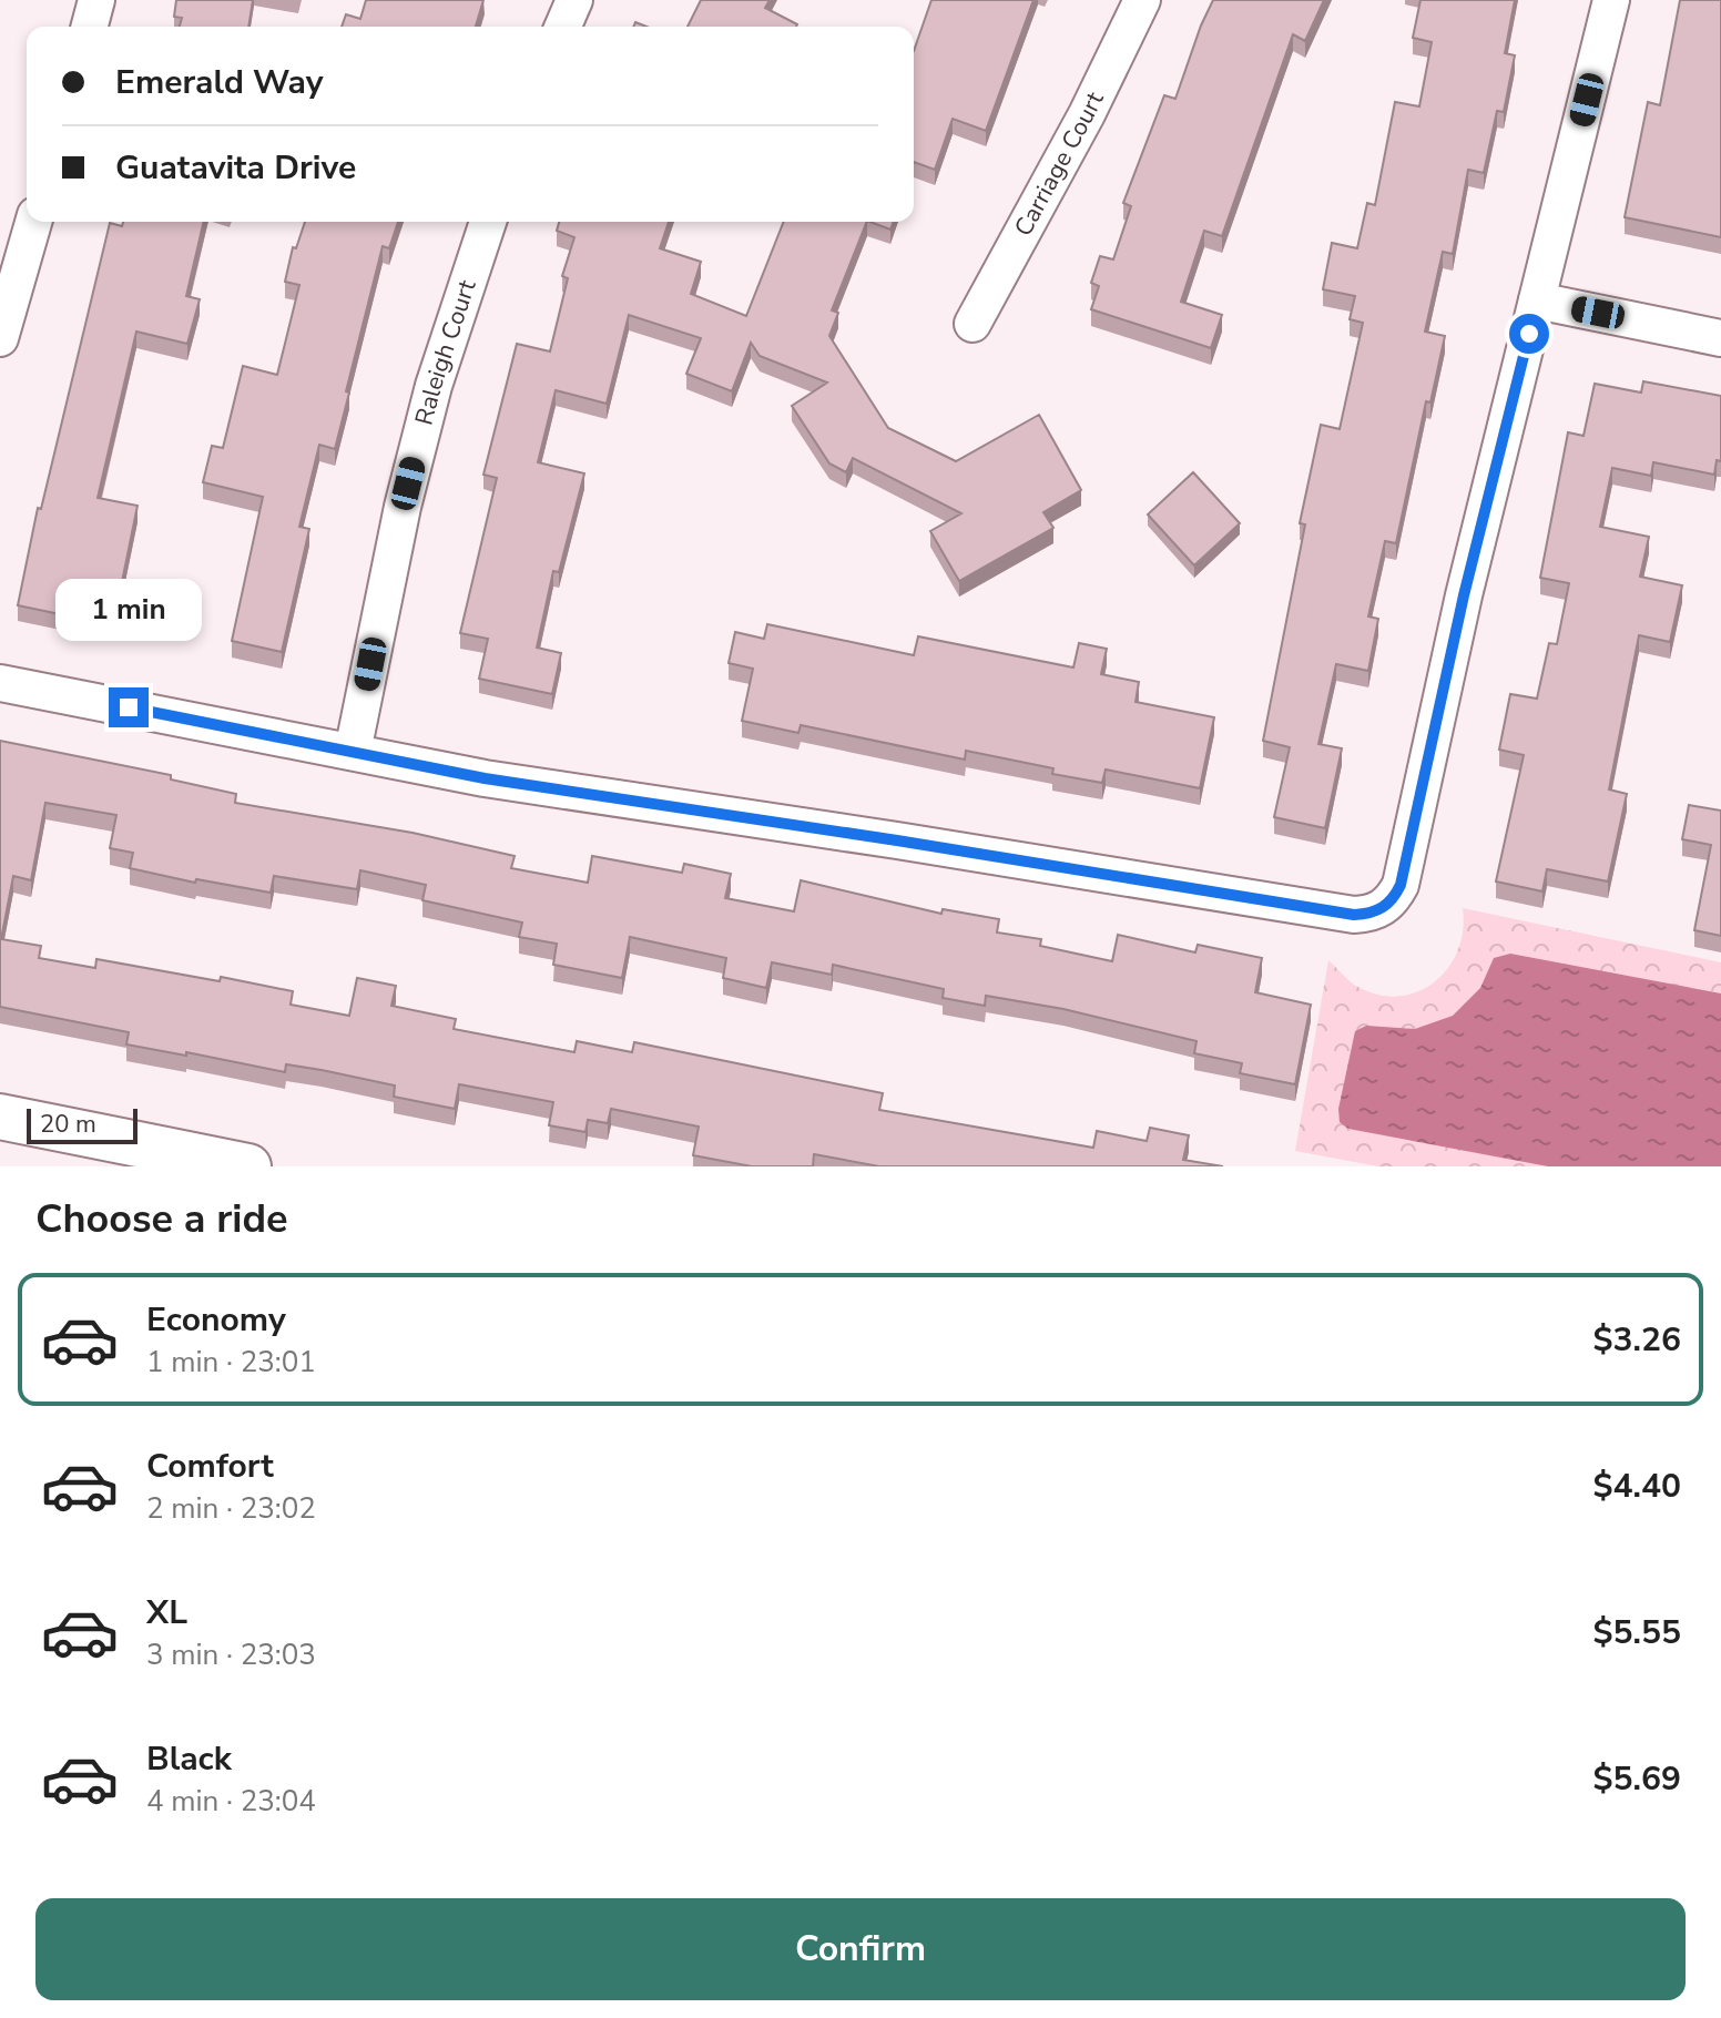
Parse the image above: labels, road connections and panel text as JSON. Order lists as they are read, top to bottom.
{
  "streets": {
    "street": ["Carriage Court", "Raleigh Court"]
  },
  "scale_bar": "20 m",
  "page": {
    "banner": ["Emerald Way", "Guatavita Drive"],
    "bubble": "1 min",
    "scale": "20 m",
    "heading": "Choose a ride",
    "list": [
      {
        "name": "Economy",
        "note": "1 min · 23:01",
        "value": "$3.26"
      },
      {
        "name": "Comfort",
        "note": "2 min · 23:02",
        "value": "$4.40"
      },
      {
        "name": "XL",
        "note": "3 min · 23:03",
        "value": "$5.55"
      },
      {
        "name": "Black",
        "note": "4 min · 23:04",
        "value": "$5.69"
      }
    ],
    "buttons": "Confirm"
  }
}
